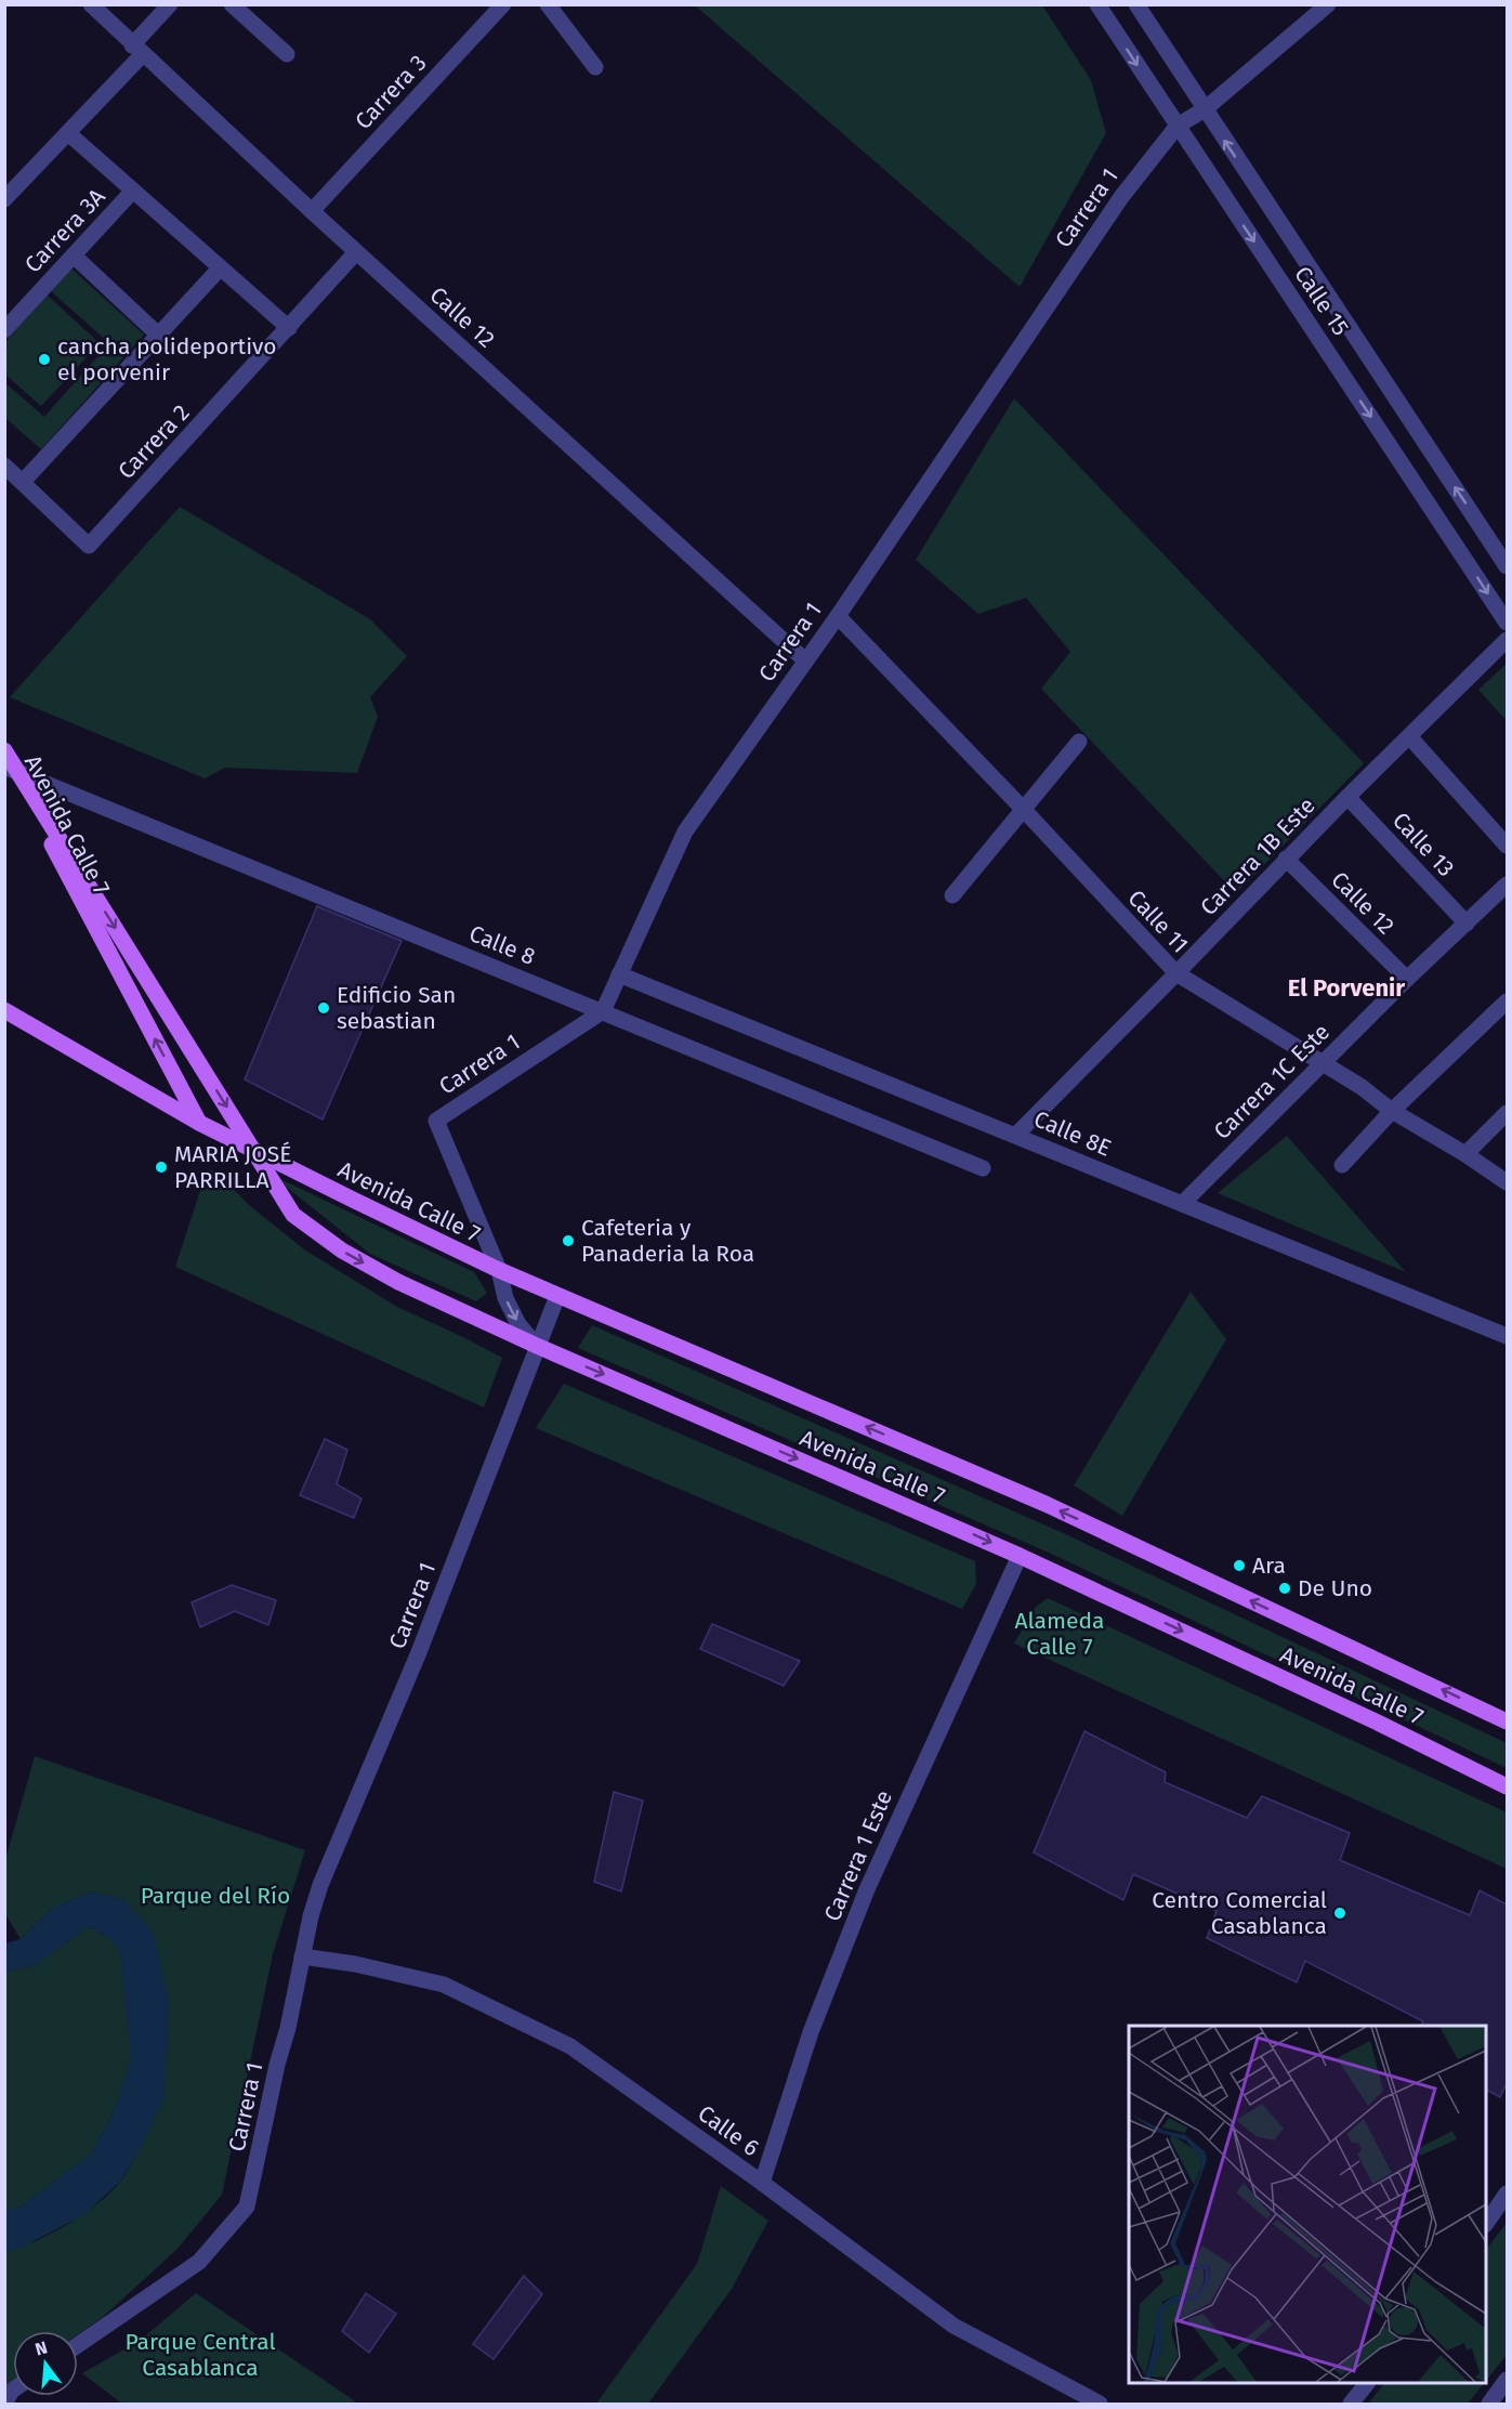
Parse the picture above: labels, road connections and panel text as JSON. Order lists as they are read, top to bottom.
{
  "streets": {
    "main road": ["Avenida Calle 7"],
    "street": [
      "Carrera 3",
      "Carrera 1",
      "Carrera 3A",
      "Calle 15",
      "Calle 12",
      "Carrera 2",
      "Calle 13",
      "Carrera 1B Este",
      "Calle 11",
      "Calle 8",
      "Carrera 1C Este",
      "Calle 8E",
      "Carrera 1 Este",
      "Calle 6"
    ]
  },
  "crossings": [
    ["Carrera 3", "Calle 12"],
    ["Carrera 1", "Calle 15"],
    ["Carrera 1", "Calle 12"],
    ["Carrera 1", "Avenida Calle 7"],
    ["Carrera 1", "Calle 11"],
    ["Carrera 1", "Calle 8"],
    ["Carrera 1", "Calle 8E"],
    ["Carrera 1", "Calle 6"],
    ["Calle 12", "Carrera 2"],
    ["Calle 12", "Carrera 1B Este"],
    ["Calle 12", "Carrera 1C Este"],
    ["Avenida Calle 7", "Carrera 1 Este"],
    ["Calle 13", "Carrera 1B Este"],
    ["Calle 13", "Carrera 1C Este"],
    ["Carrera 1B Este", "Calle 11"],
    ["Carrera 1B Este", "Calle 8E"],
    ["Calle 11", "Carrera 1C Este"],
    ["Carrera 1C Este", "Calle 8E"],
    ["Carrera 1 Este", "Calle 6"]
  ],
  "districts": ["El Porvenir"],
  "parks": ["Alameda Calle 7", "Parque del Río", "Parque Central Casablanca"],
  "places": [
    "cancha polideportivo el porvenir",
    "Edificio San sebastian",
    "MARIA JOSÉ PARRILLA",
    "Cafeteria y Panaderia la Roa",
    "Ara",
    "De Uno",
    "Centro Comercial Casablanca"
  ],
  "north": "top"
}
